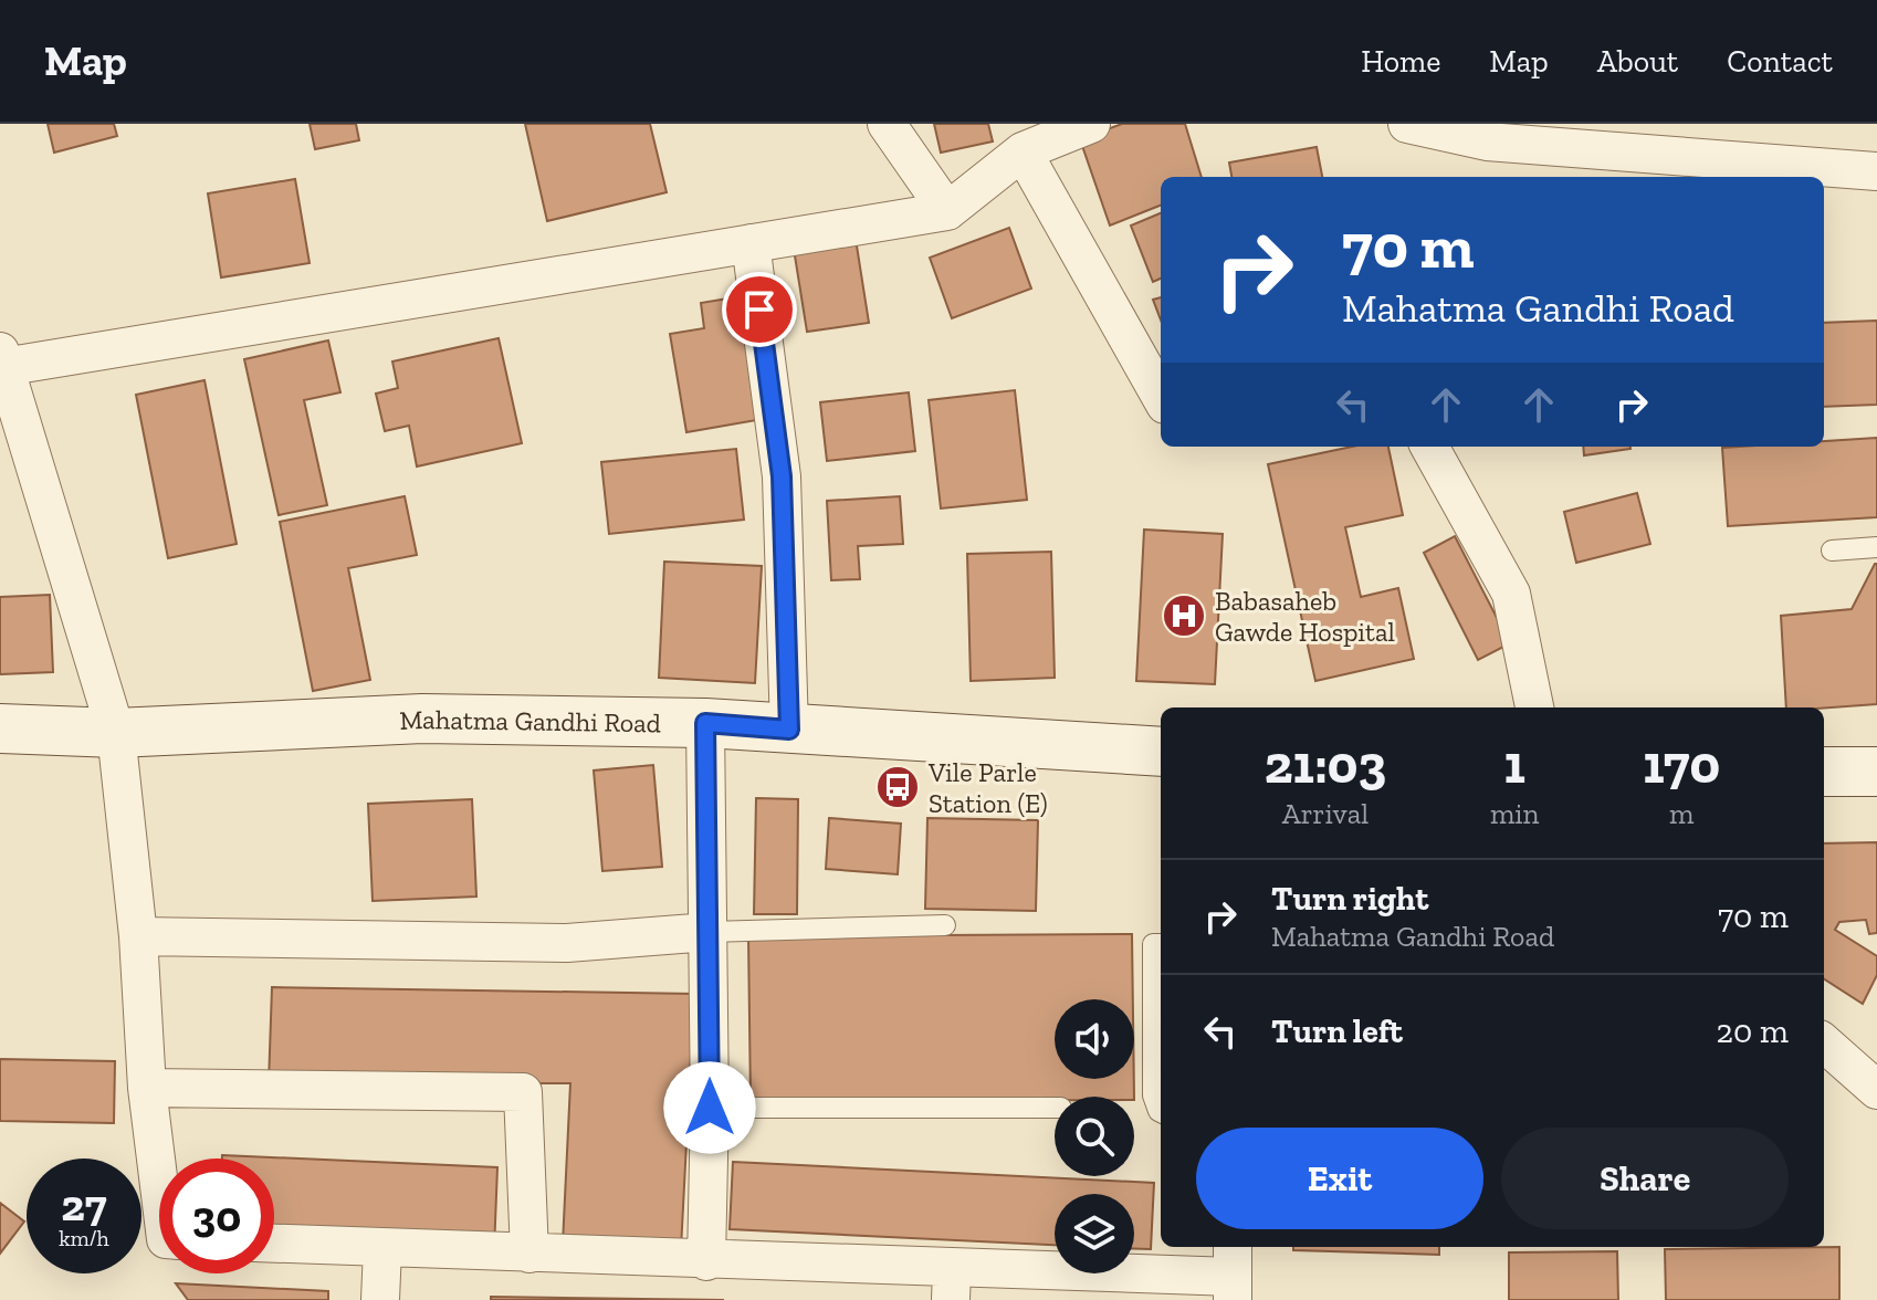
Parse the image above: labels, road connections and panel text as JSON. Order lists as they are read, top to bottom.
{
  "streets": {
    "street": ["Mahatma Gandhi Road"]
  },
  "places": {
    "hospital": ["Babasaheb Gawde Hospital"],
    "bus stop": ["Vile Parle Station (E)"]
  },
  "page": {
    "header": "Map",
    "nav": [
      "Home",
      "Map",
      "About",
      "Contact"
    ],
    "turn": ["70 m", "Mahatma Gandhi Road"],
    "eta": [
      "21:03",
      "Arrival",
      "1",
      "min",
      "170",
      "m"
    ],
    "list": [
      {
        "name": "Turn right",
        "note": "Mahatma Gandhi Road",
        "value": "70 m"
      },
      {
        "name": "Turn left",
        "value": "20 m"
      }
    ],
    "buttons": ["Exit", "Share"],
    "speed": "27 km/h",
    "limit": "30"
  }
}
